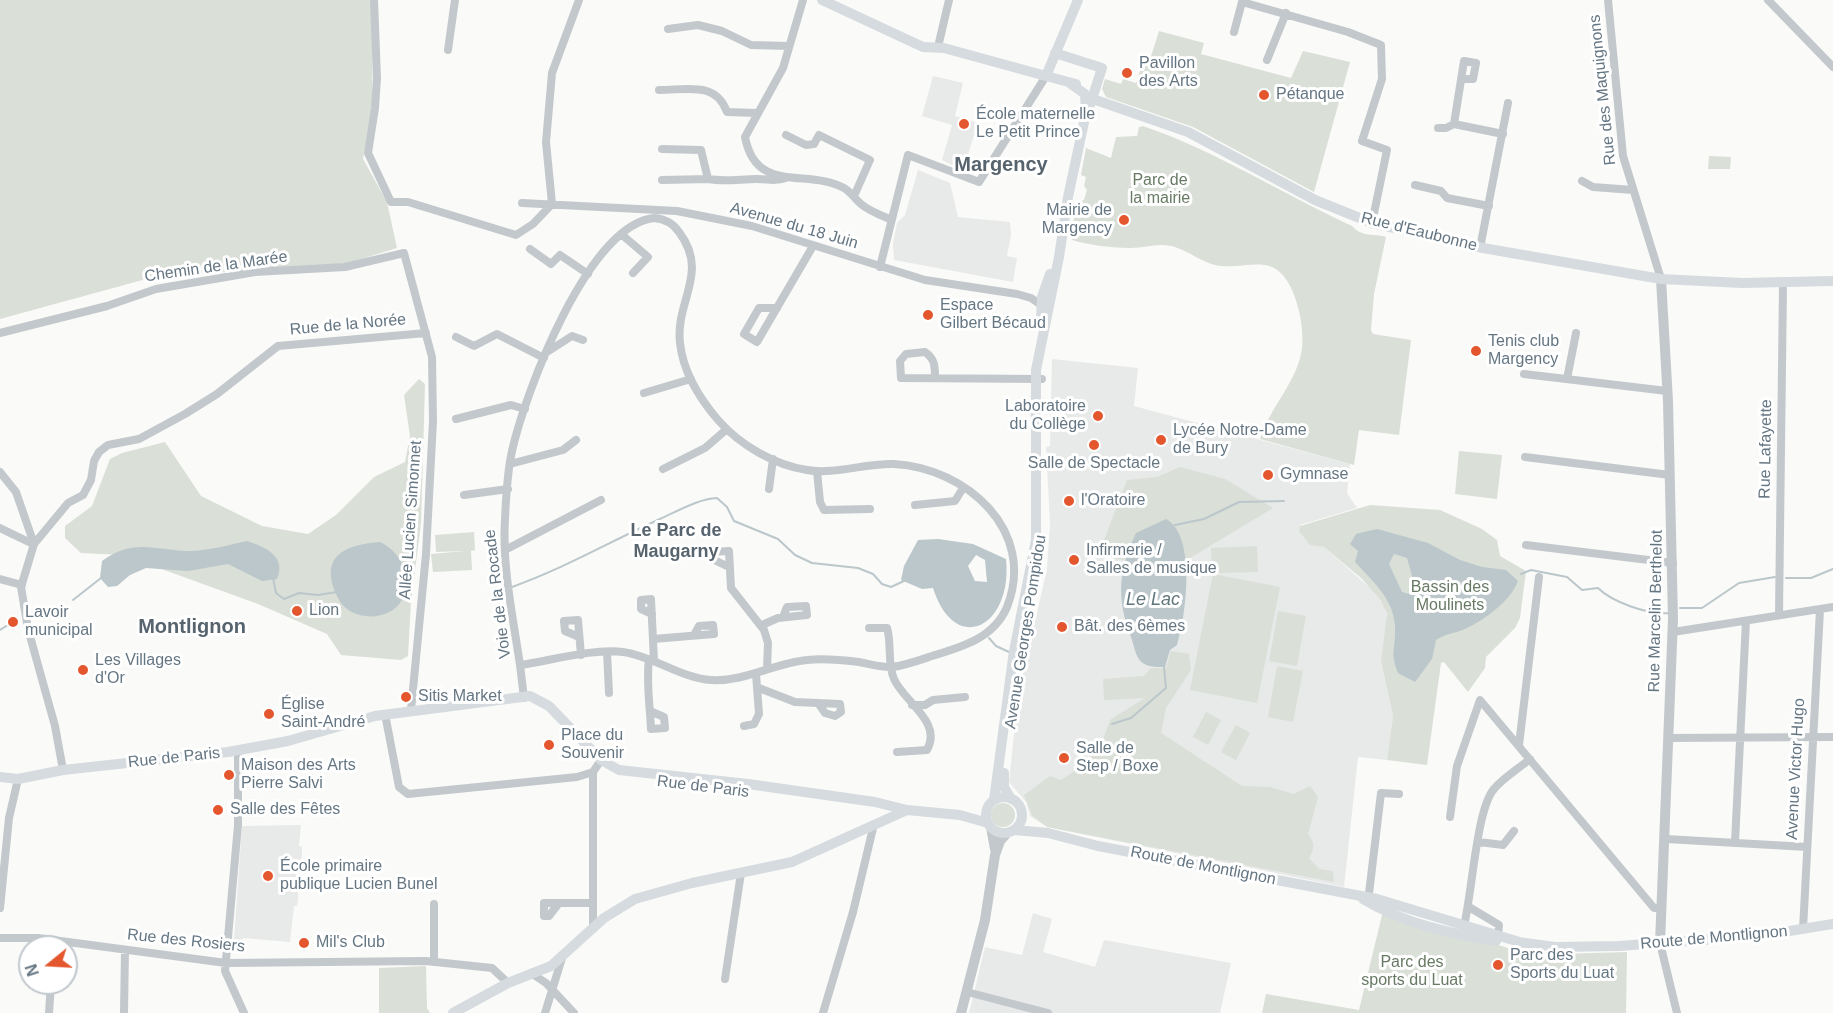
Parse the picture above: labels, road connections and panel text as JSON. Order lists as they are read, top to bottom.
{
  "streets": {
    "main road": [
      "Rue d'Eaubonne",
      "Avenue Georges Pompidou",
      "Rue de Paris",
      "Route de Montlignon"
    ],
    "street": [
      "Rue des Maquignons",
      "Avenue du 18 Juin",
      "Chemin de la Marée",
      "Rue de la Norée",
      "Rue Lafayette",
      "Allée Lucien Simonnet",
      "Voie de la Rocade",
      "Rue Marcelin Berthelot",
      "Avenue Victor Hugo",
      "Rue des Rosiers"
    ]
  },
  "crossings": [
    ["Rue des Maquignons", "Rue d'Eaubonne"],
    ["Rue des Maquignons", "Rue Marcelin Berthelot"],
    ["Avenue du 18 Juin", "Avenue Georges Pompidou"],
    ["Rue d'Eaubonne", "Rue Lafayette"],
    ["Rue d'Eaubonne", "Rue Marcelin Berthelot"],
    ["Rue d'Eaubonne", "Avenue Georges Pompidou"],
    ["Chemin de la Marée", "Allée Lucien Simonnet"],
    ["Rue de la Norée", "Allée Lucien Simonnet"],
    ["Allée Lucien Simonnet", "Rue de Paris"],
    ["Rue Marcelin Berthelot", "Route de Montlignon"],
    ["Avenue Georges Pompidou", "Rue de Paris"],
    ["Avenue Georges Pompidou", "Route de Montlignon"],
    ["Rue de Paris", "Route de Montlignon"],
    ["Avenue Victor Hugo", "Route de Montlignon"]
  ],
  "districts": ["Margency", "Le Parc de Maugarny", "Montlignon"],
  "water": ["Le Lac"],
  "parks": ["Parc de la mairie", "Bassin des Moulinets", "Parc des sports du Luat"],
  "places": [
    "Pavillon des Arts",
    "Pétanque",
    "École maternelle Le Petit Prince",
    "Mairie de Margency",
    "Espace Gilbert Bécaud",
    "Tenis club Margency",
    "Laboratoire du Collège",
    "Lycée Notre-Dame de Bury",
    "Salle de Spectacle",
    "Gymnase",
    "l'Oratoire",
    "Infirmerie / Salles de musique",
    "Lion",
    "Lavoir municipal",
    "Bât. des 6èmes",
    "Les Villages d'Or",
    "Sitis Market",
    "Église Saint-André",
    "Place du Souvenir",
    "Salle de Step / Boxe",
    "Maison des Arts Pierre Salvi",
    "Salle des Fêtes",
    "École primaire publique Lucien Bunel",
    "Mil's Club",
    "Parc des Sports du Luat"
  ],
  "north": "left"
}
